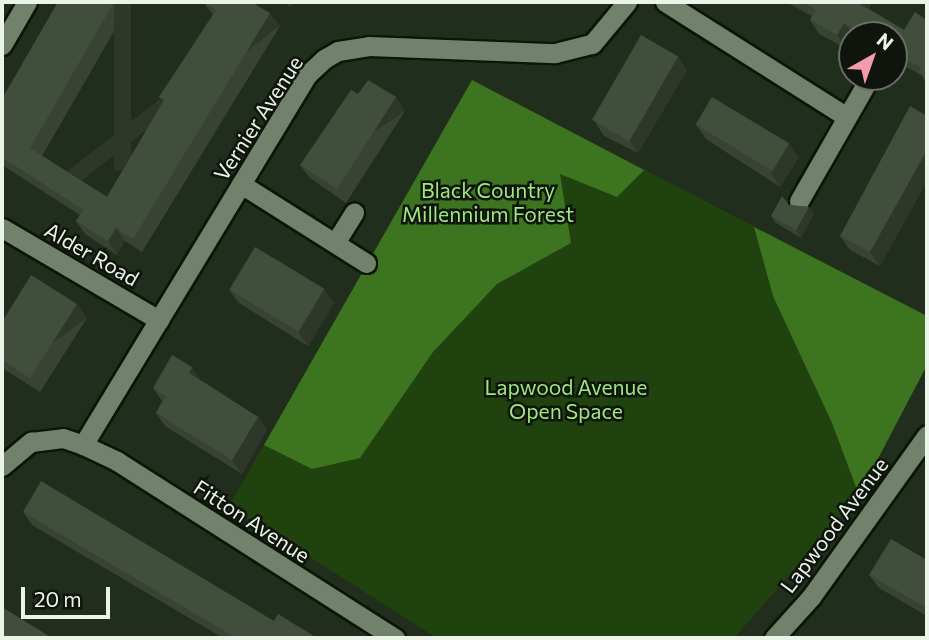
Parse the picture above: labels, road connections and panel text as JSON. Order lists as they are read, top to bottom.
{
  "streets": {
    "street": [
      "Vernier Avenue",
      "Alder Road",
      "Fitton Avenue",
      "Lapwood Avenue"
    ]
  },
  "crossings": [
    ["Vernier Avenue", "Alder Road"],
    ["Vernier Avenue", "Fitton Avenue"]
  ],
  "parks": ["Black Country Millennium Forest", "Lapwood Avenue Open Space"],
  "scale_bar": "20 m",
  "north": "top right"
}
